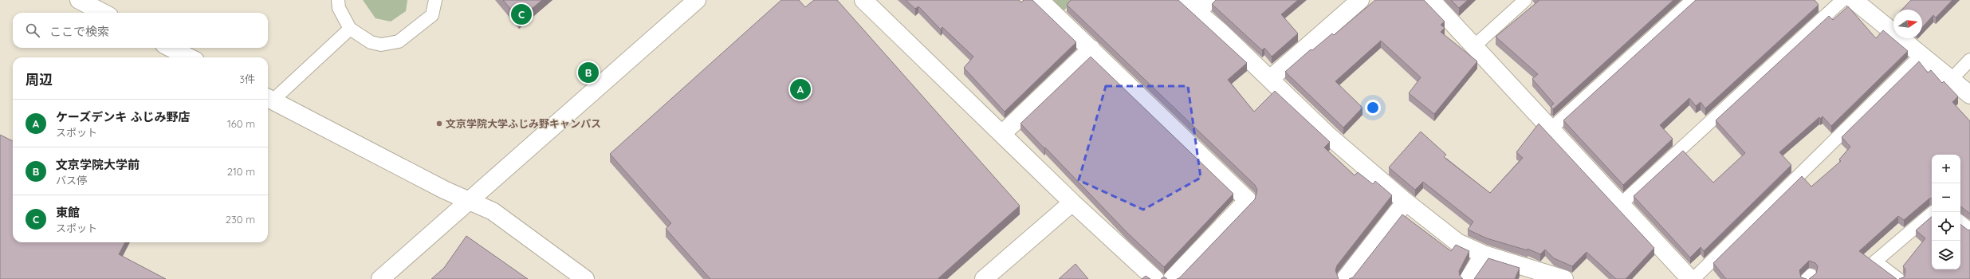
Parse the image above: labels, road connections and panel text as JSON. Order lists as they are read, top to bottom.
{
  "places": ["文京学院大学ふじみ野キャンパス"],
  "north": "right",
  "page": {
    "pins": ["C", "B", "A"],
    "search": "ここで検索",
    "heading": ["周辺", "3件"],
    "list": [
      {
        "mark": "A",
        "name": "ケーズデンキ ふじみ野店",
        "note": "スポット",
        "value": "160 m"
      },
      {
        "mark": "B",
        "name": "文京学院大学前",
        "note": "バス停",
        "value": "210 m"
      },
      {
        "mark": "C",
        "name": "東館",
        "note": "スポット",
        "value": "230 m"
      }
    ],
    "map_buttons": ["+", "−"]
  }
}
